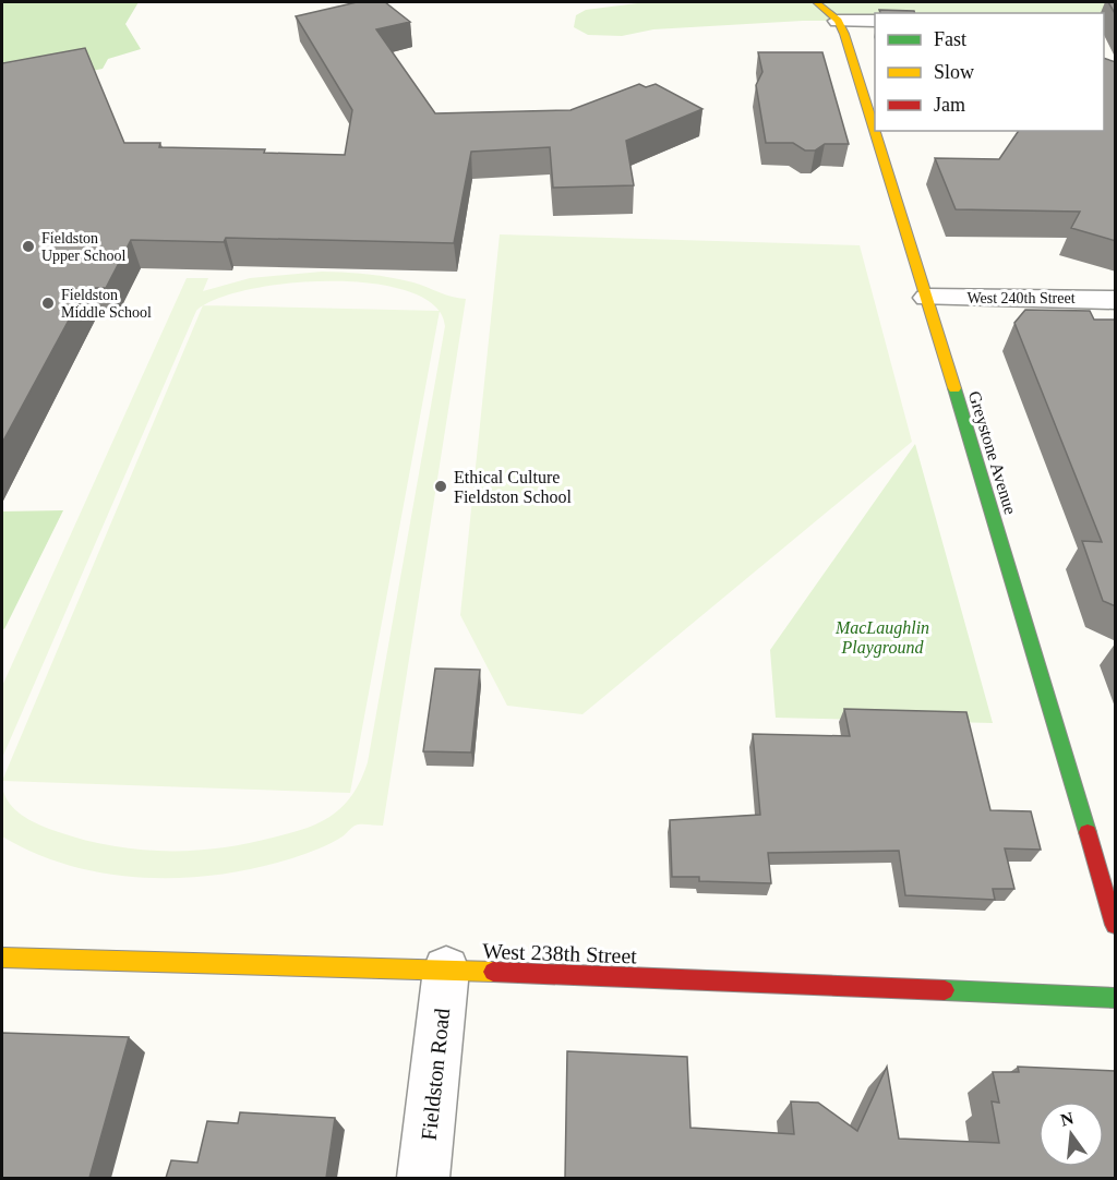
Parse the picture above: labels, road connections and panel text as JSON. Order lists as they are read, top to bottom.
{
  "streets": {
    "street": [
      "West 240th Street",
      "Greystone Avenue",
      "West 238th Street",
      "Fieldston Road"
    ]
  },
  "crossings": [
    ["West 240th Street", "Greystone Avenue"],
    ["West 238th Street", "Fieldston Road"]
  ],
  "parks": ["MacLaughlin Playground"],
  "places": ["Fieldston Upper School", "Fieldston Middle School", "Ethical Culture Fieldston School"],
  "legend": ["Fast", "Slow", "Jam"],
  "north": "top"
}
